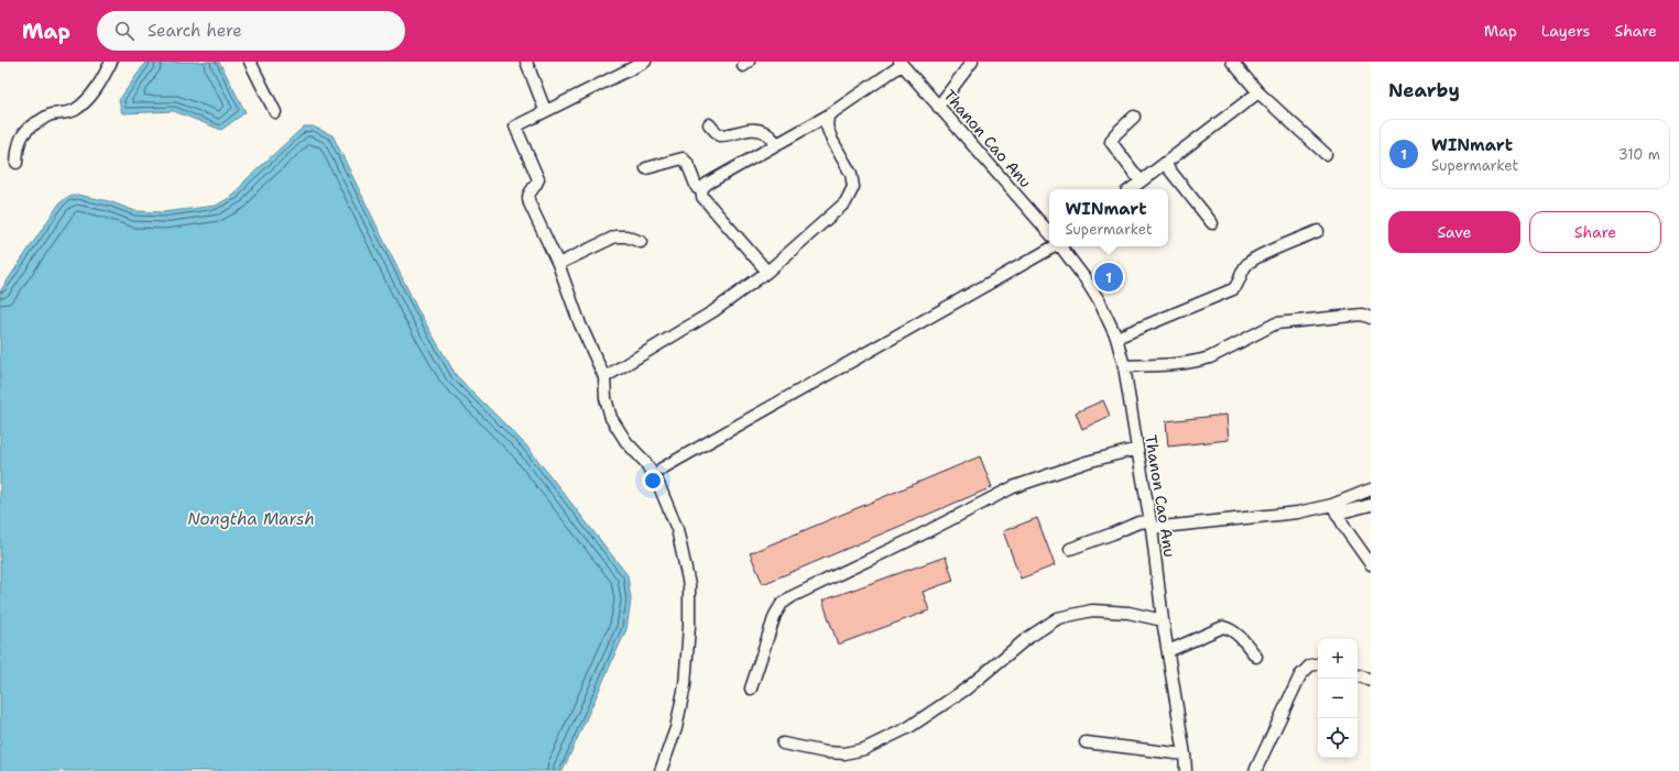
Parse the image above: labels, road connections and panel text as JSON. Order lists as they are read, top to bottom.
{
  "streets": {
    "street": ["Thanon Cao Anu"]
  },
  "water": ["Nongtha Marsh"],
  "page": {
    "header": "Map",
    "search": "Search here",
    "nav": ["Map", "Layers", "Share"],
    "heading": "Nearby",
    "list": [
      {
        "mark": "1",
        "name": "WINmart",
        "note": "Supermarket",
        "value": "310 m"
      }
    ],
    "popup": ["WINmart", "Supermarket"],
    "buttons": ["Save", "Share"],
    "pins": "1",
    "map_buttons": ["+", "−"]
  }
}
